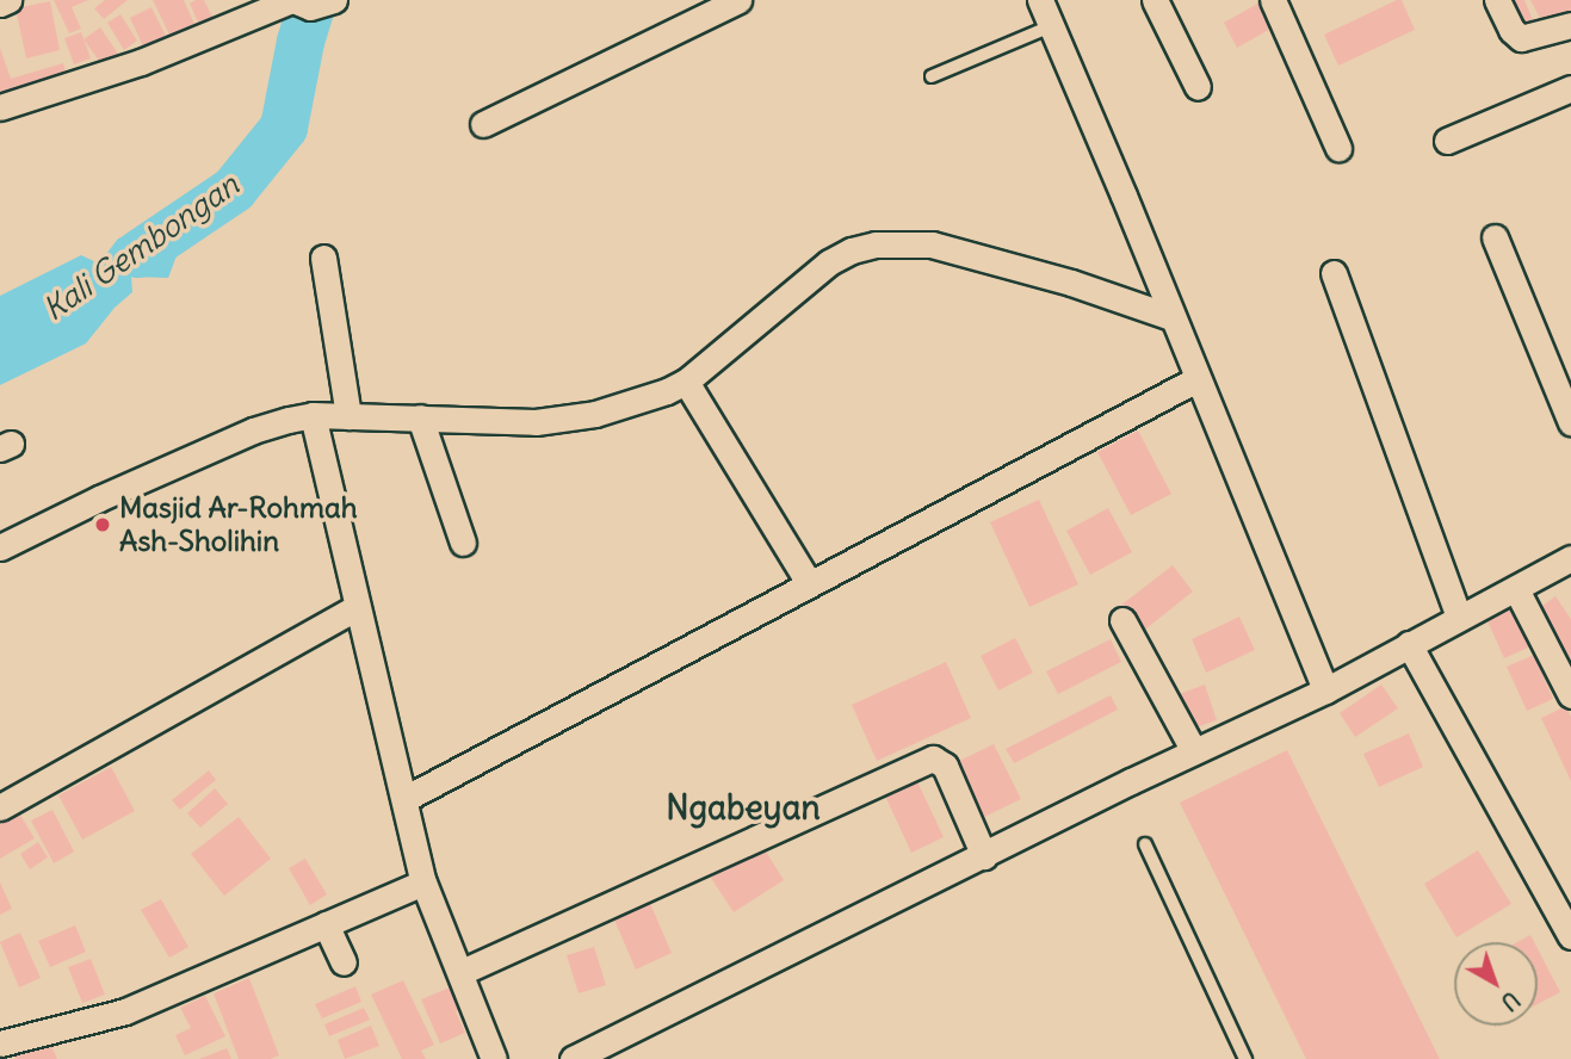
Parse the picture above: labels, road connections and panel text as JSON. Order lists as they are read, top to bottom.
{
  "districts": ["Ngabeyan"],
  "water": ["Kali Gembongan"],
  "places": ["Masjid Ar-Rohmah Ash-Sholihin"],
  "north": "bottom right"
}
